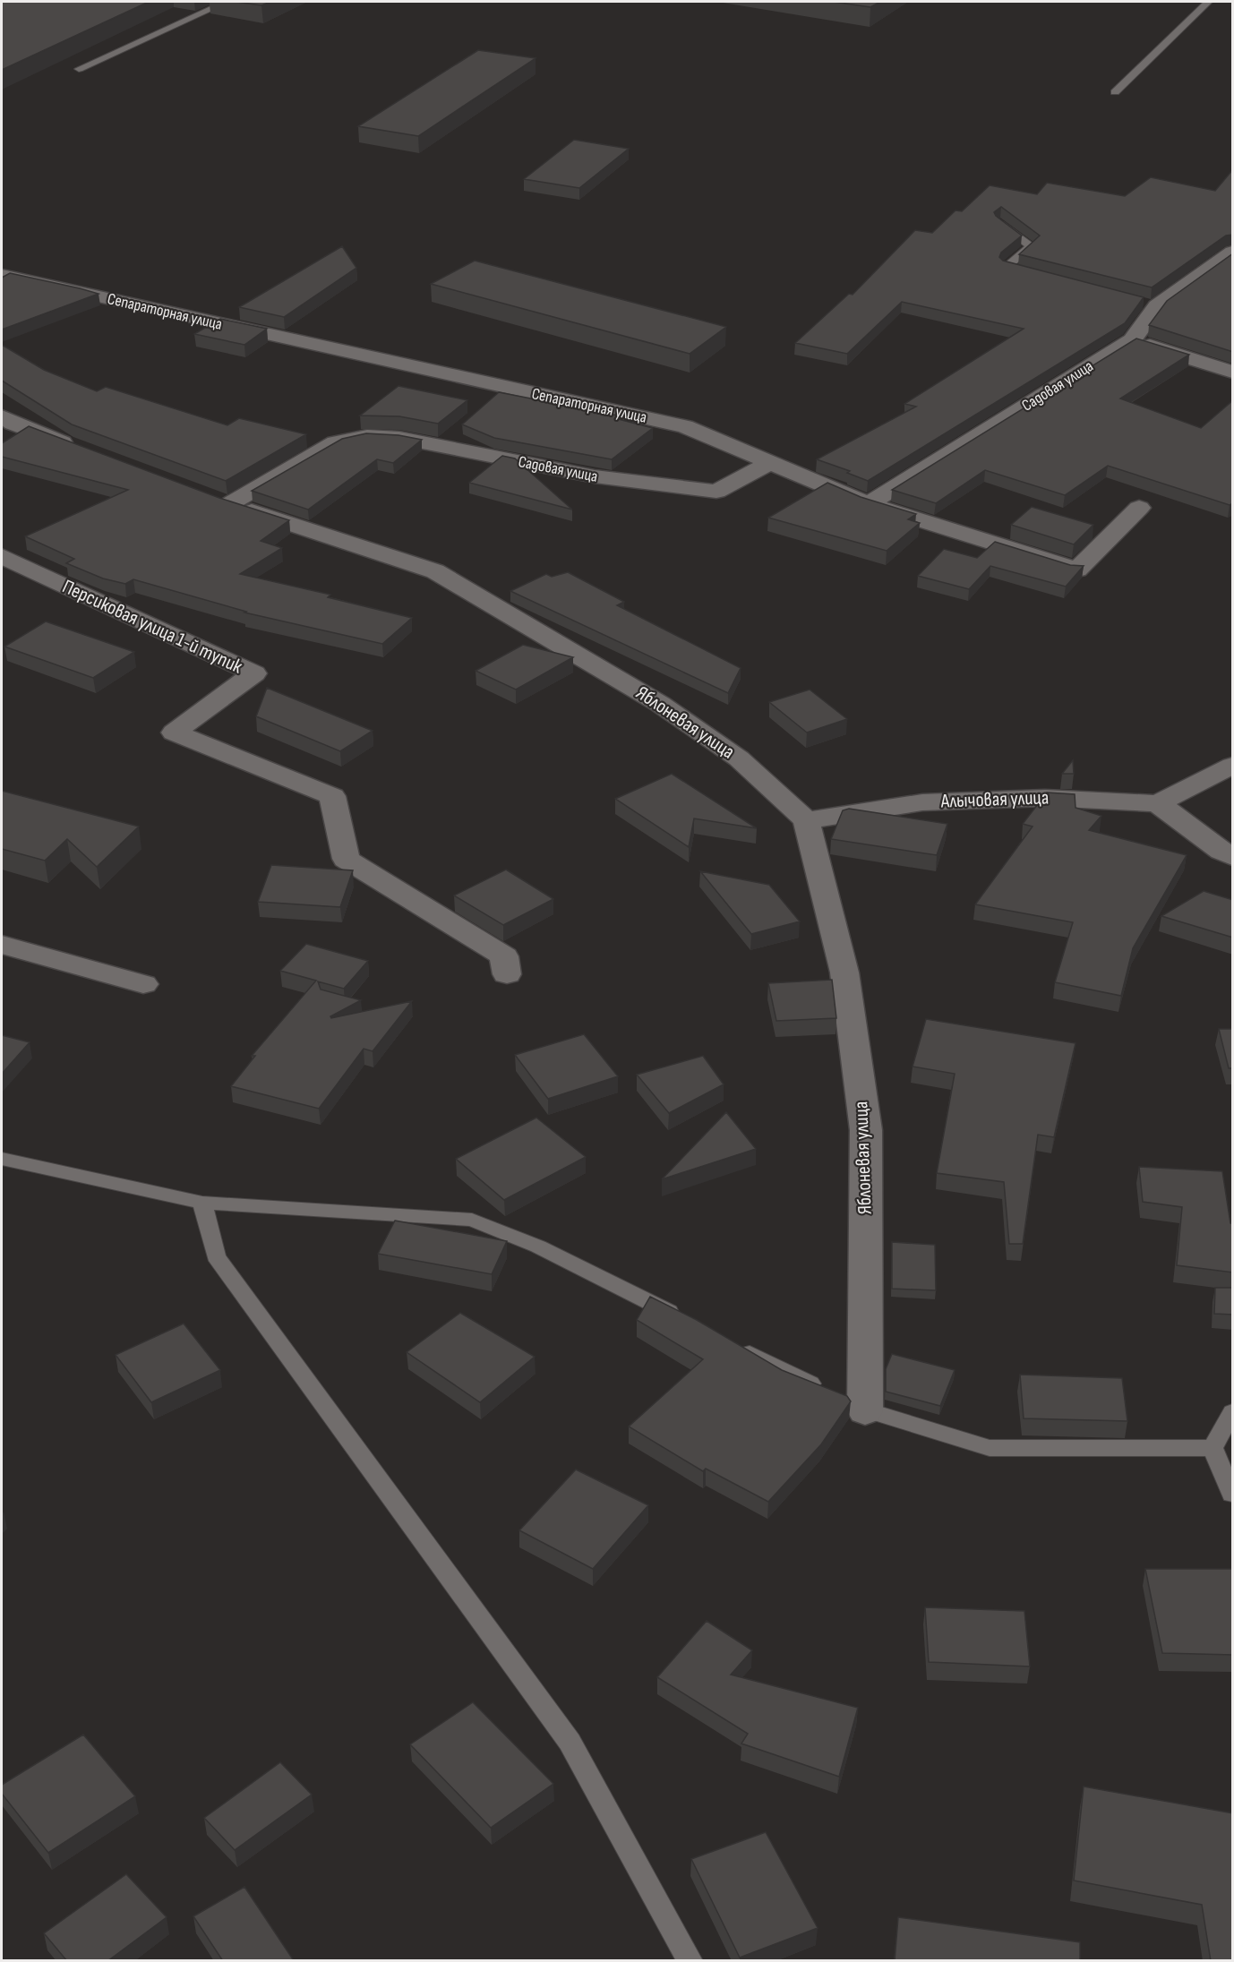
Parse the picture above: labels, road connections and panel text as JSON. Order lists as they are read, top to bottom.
{
  "streets": {
    "street": [
      "Сепараторная улица",
      "Садовая улица",
      "Персиковая улица 1-й тупик",
      "Яблоневая улица",
      "Алычовая улица"
    ]
  },
  "crossings": [
    ["Сепараторная улица", "Садовая улица"],
    ["Садовая улица", "Яблоневая улица"],
    ["Яблоневая улица", "Алычовая улица"]
  ]
}
